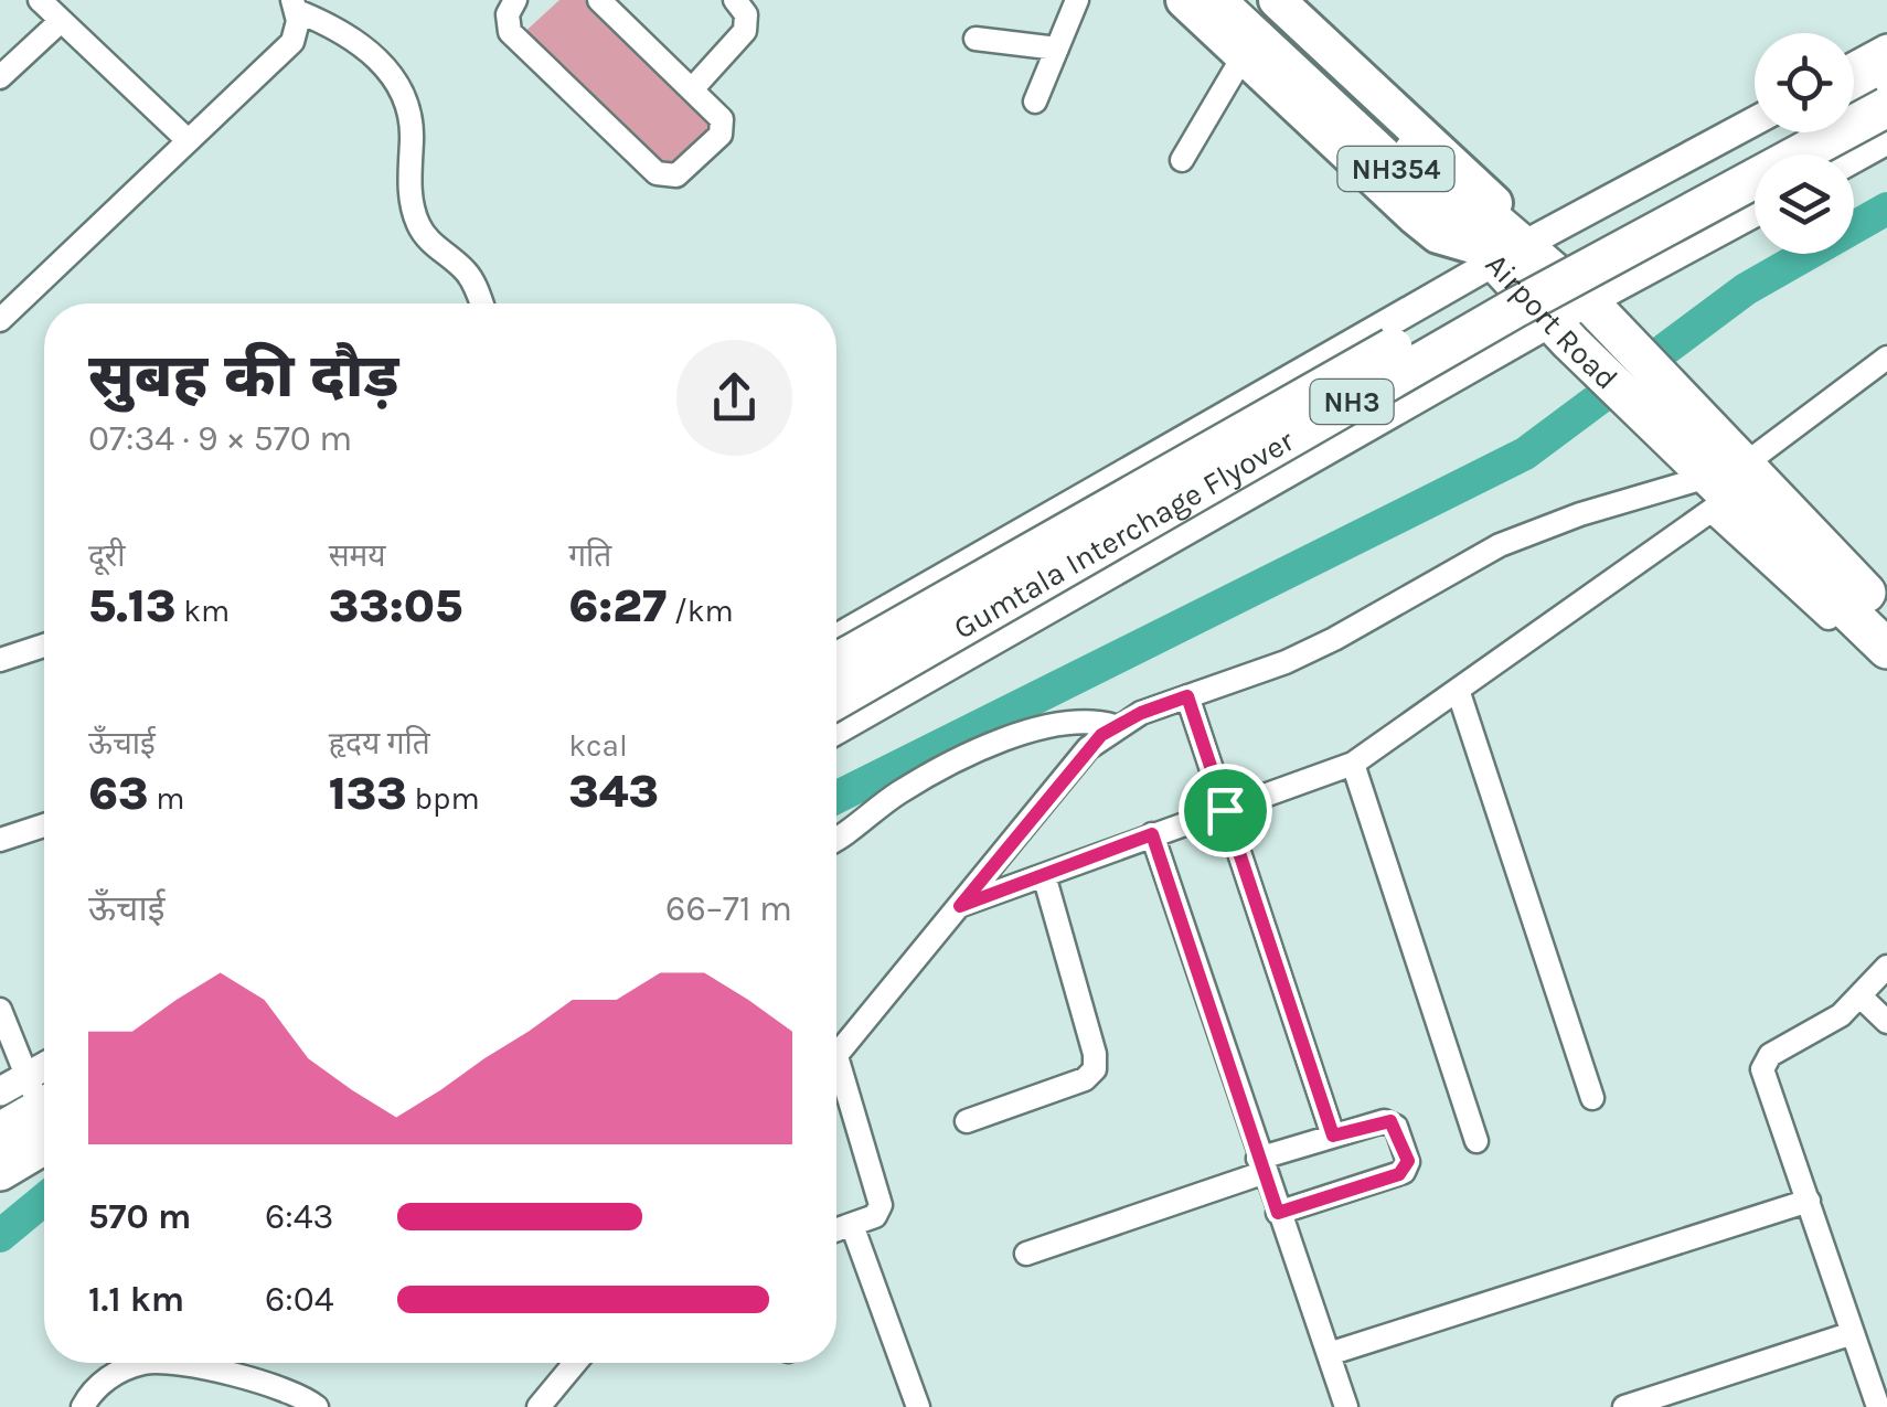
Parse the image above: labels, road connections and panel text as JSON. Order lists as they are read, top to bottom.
{
  "streets": {
    "highway": [
      "NH354",
      "Airport Road",
      "NH3",
      "Gumtala Interchage Flyover"
    ]
  },
  "page": {
    "heading": ["सुबह की दौड़", "07:34 · 9 × 570 m"],
    "stats": [
      ["दूरी", "5.13 km"],
      ["समय", "33:05"],
      ["गति", "6:27 /km"],
      ["ऊँचाई", "63 m"],
      ["हृदय गति", "133 bpm"],
      ["kcal", "343"]
    ],
    "chart": ["ऊँचाई", "66–71 m"],
    "list": [
      {
        "name": "570 m",
        "note": "6:43"
      },
      {
        "name": "1.1 km",
        "note": "6:04"
      }
    ]
  }
}
